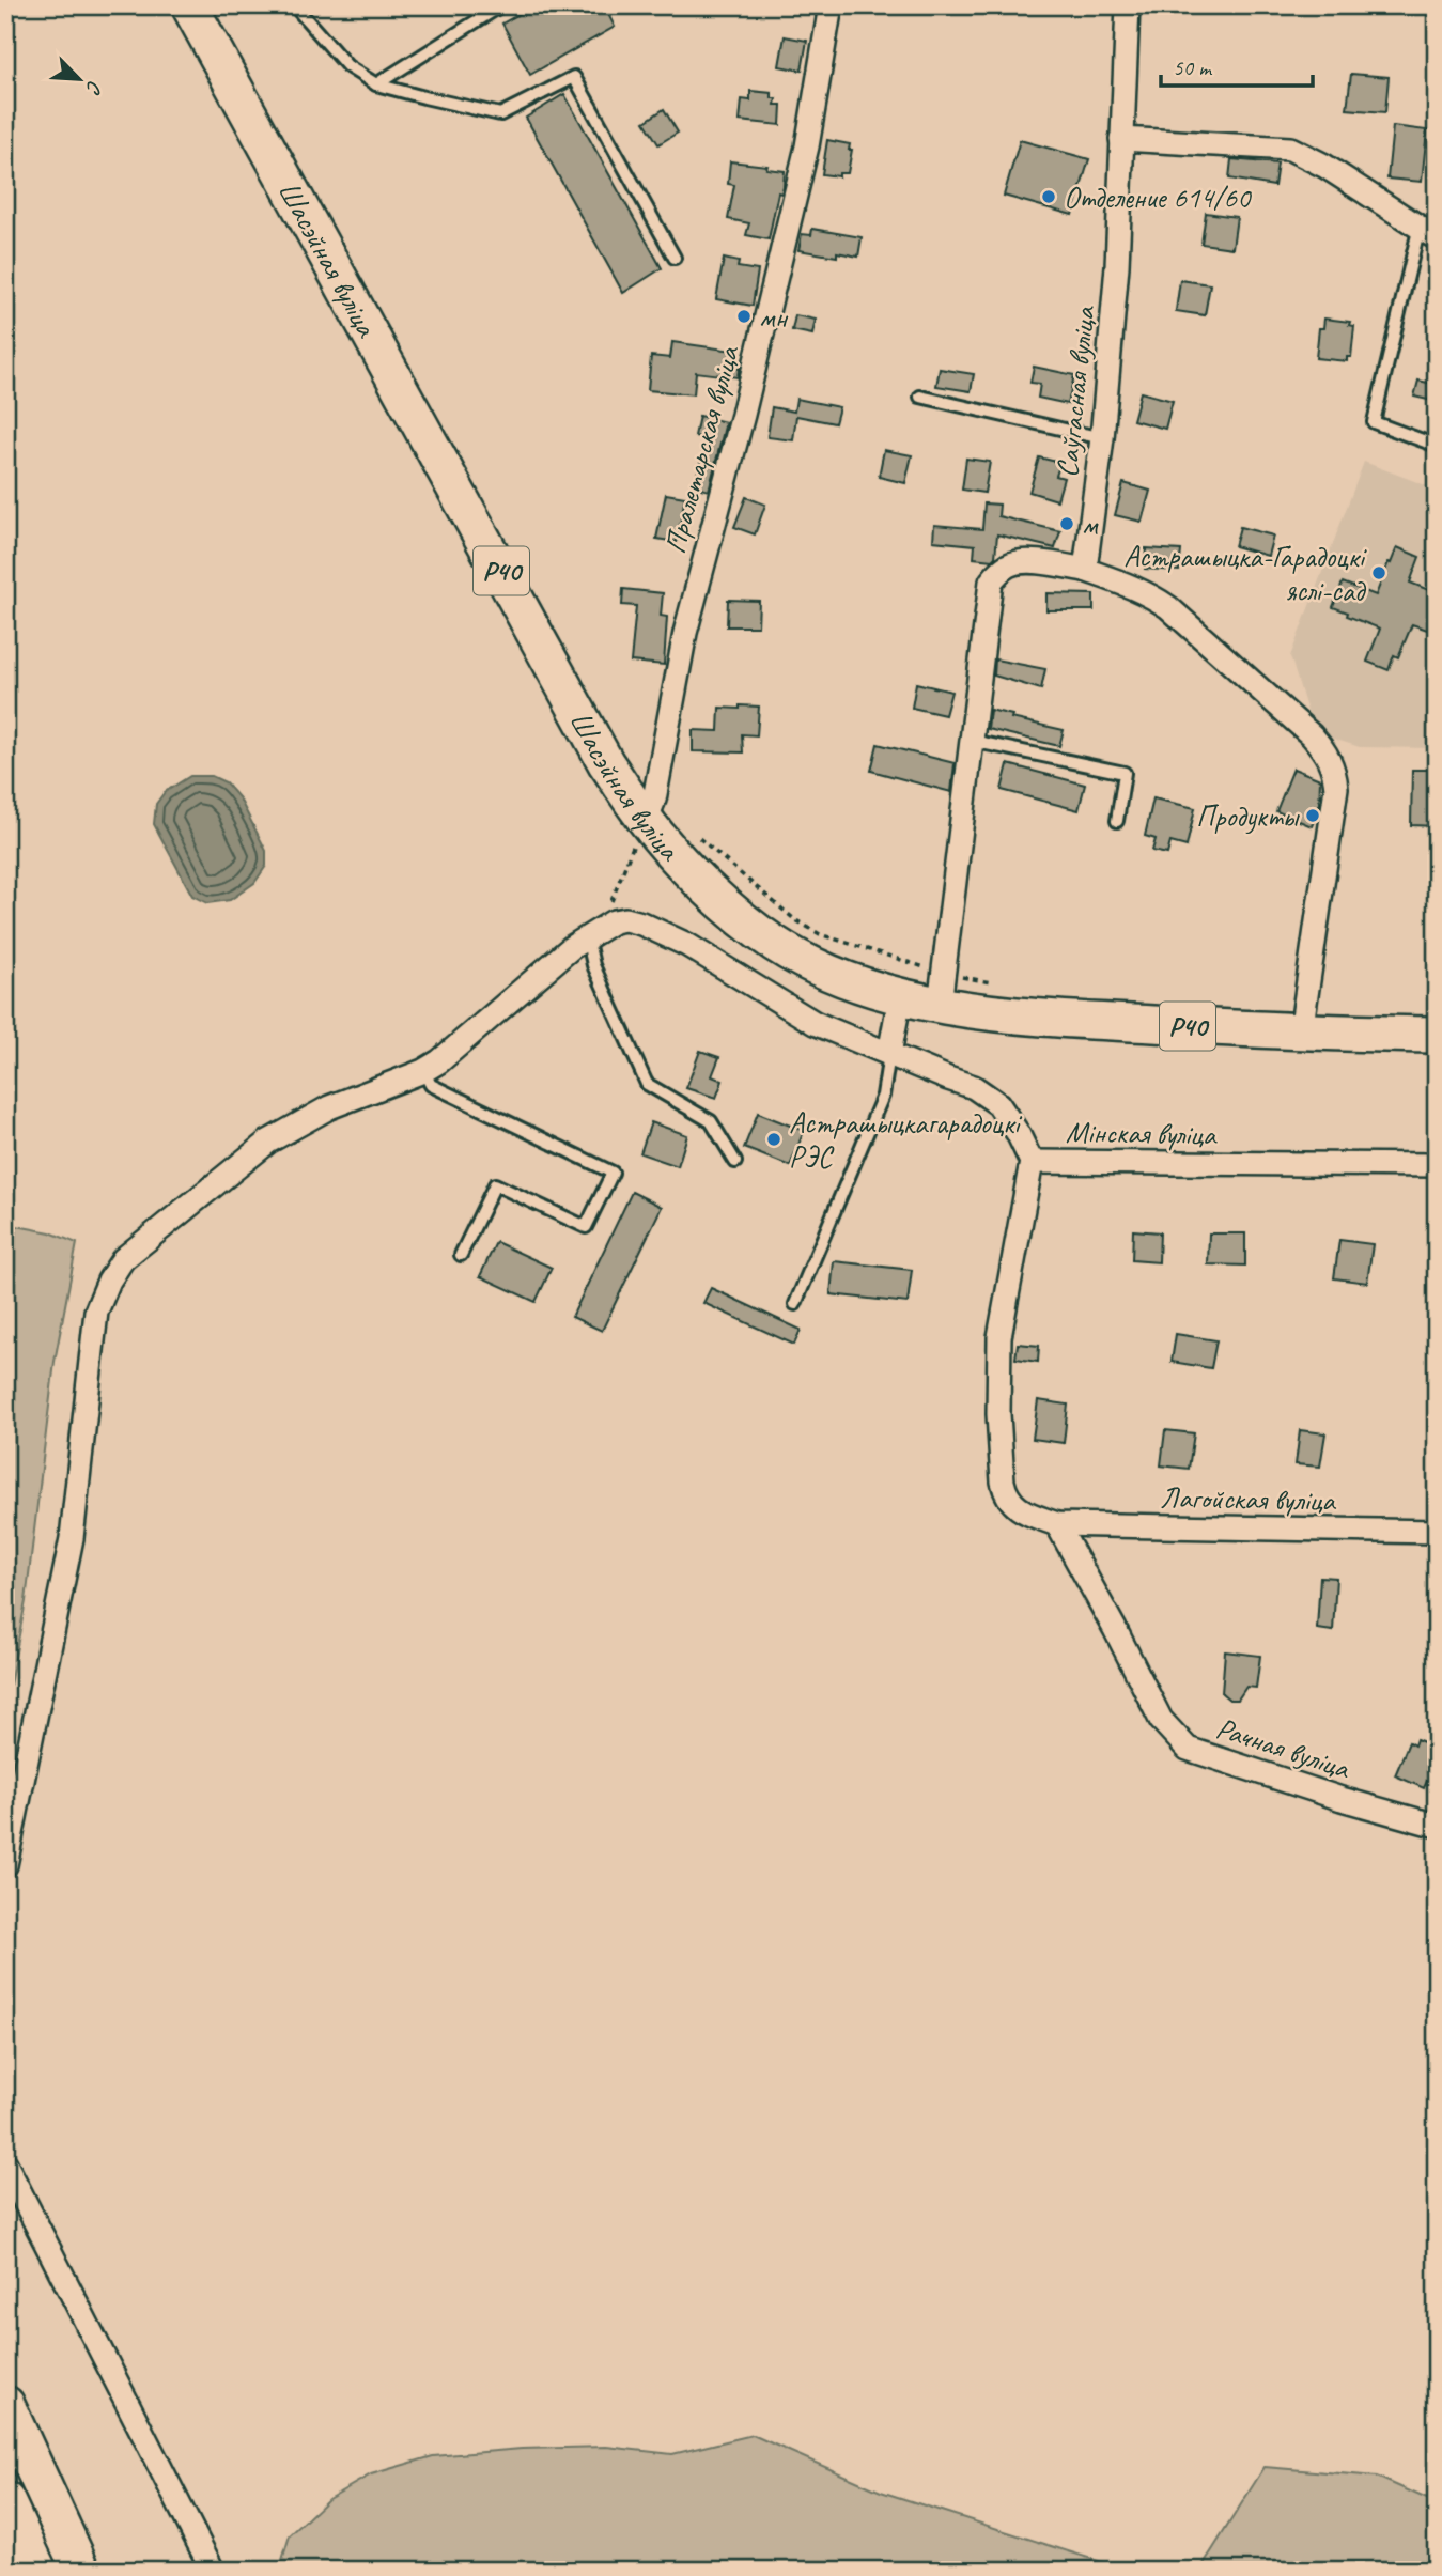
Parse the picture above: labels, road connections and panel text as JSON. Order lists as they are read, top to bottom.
{
  "streets": {
    "main road": ["Шасэйная вуліца", "Р40"],
    "street": [
      "Саўгасная вуліца",
      "Пралетарская вуліца",
      "Мінская вуліца",
      "Лагойская вуліца",
      "Рачная вуліца"
    ]
  },
  "crossings": [
    ["Шасэйная вуліца", "Пралетарская вуліца"],
    ["Мінская вуліца", "Лагойская вуліца"],
    ["Лагойская вуліца", "Рачная вуліца"]
  ],
  "places": [
    "Отделение 614/60",
    "мн",
    "м",
    "Астрашыцка-Гарадоцкі яслі-сад",
    "Продукты",
    "Астрашыцкагарадоцкі РЭС"
  ],
  "scale_bar": "50 m",
  "north": "bottom right"
}
